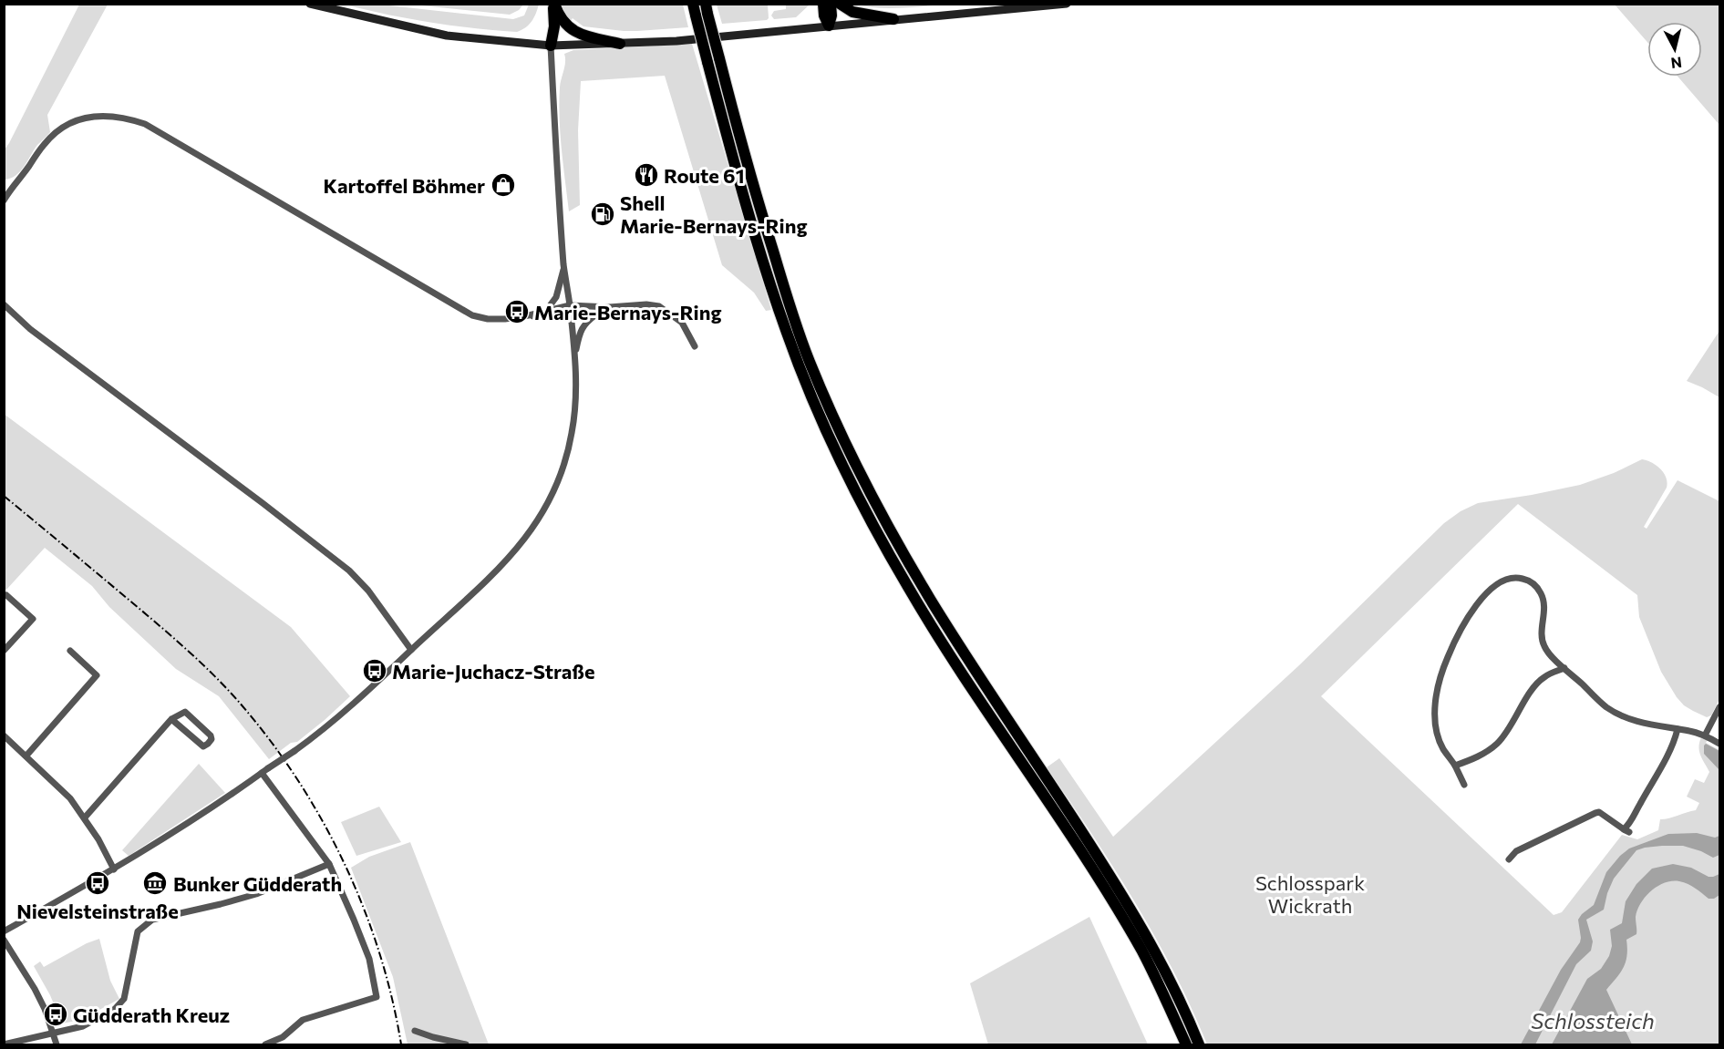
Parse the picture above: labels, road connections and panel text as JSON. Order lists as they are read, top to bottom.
{
  "water": ["Schlossteich"],
  "parks": ["Schlosspark Wickrath"],
  "places": {
    "restaurant": ["Route 61"],
    "shop": ["Kartoffel Böhmer"],
    "fuel station": ["Shell Marie-Bernays-Ring"],
    "bus stop": [
      "Marie-Bernays-Ring",
      "Marie-Juchacz-Straße",
      "Nievelsteinstraße",
      "Güdderath Kreuz"
    ],
    "museum": ["Bunker Güdderath"]
  },
  "north": "bottom"
}
